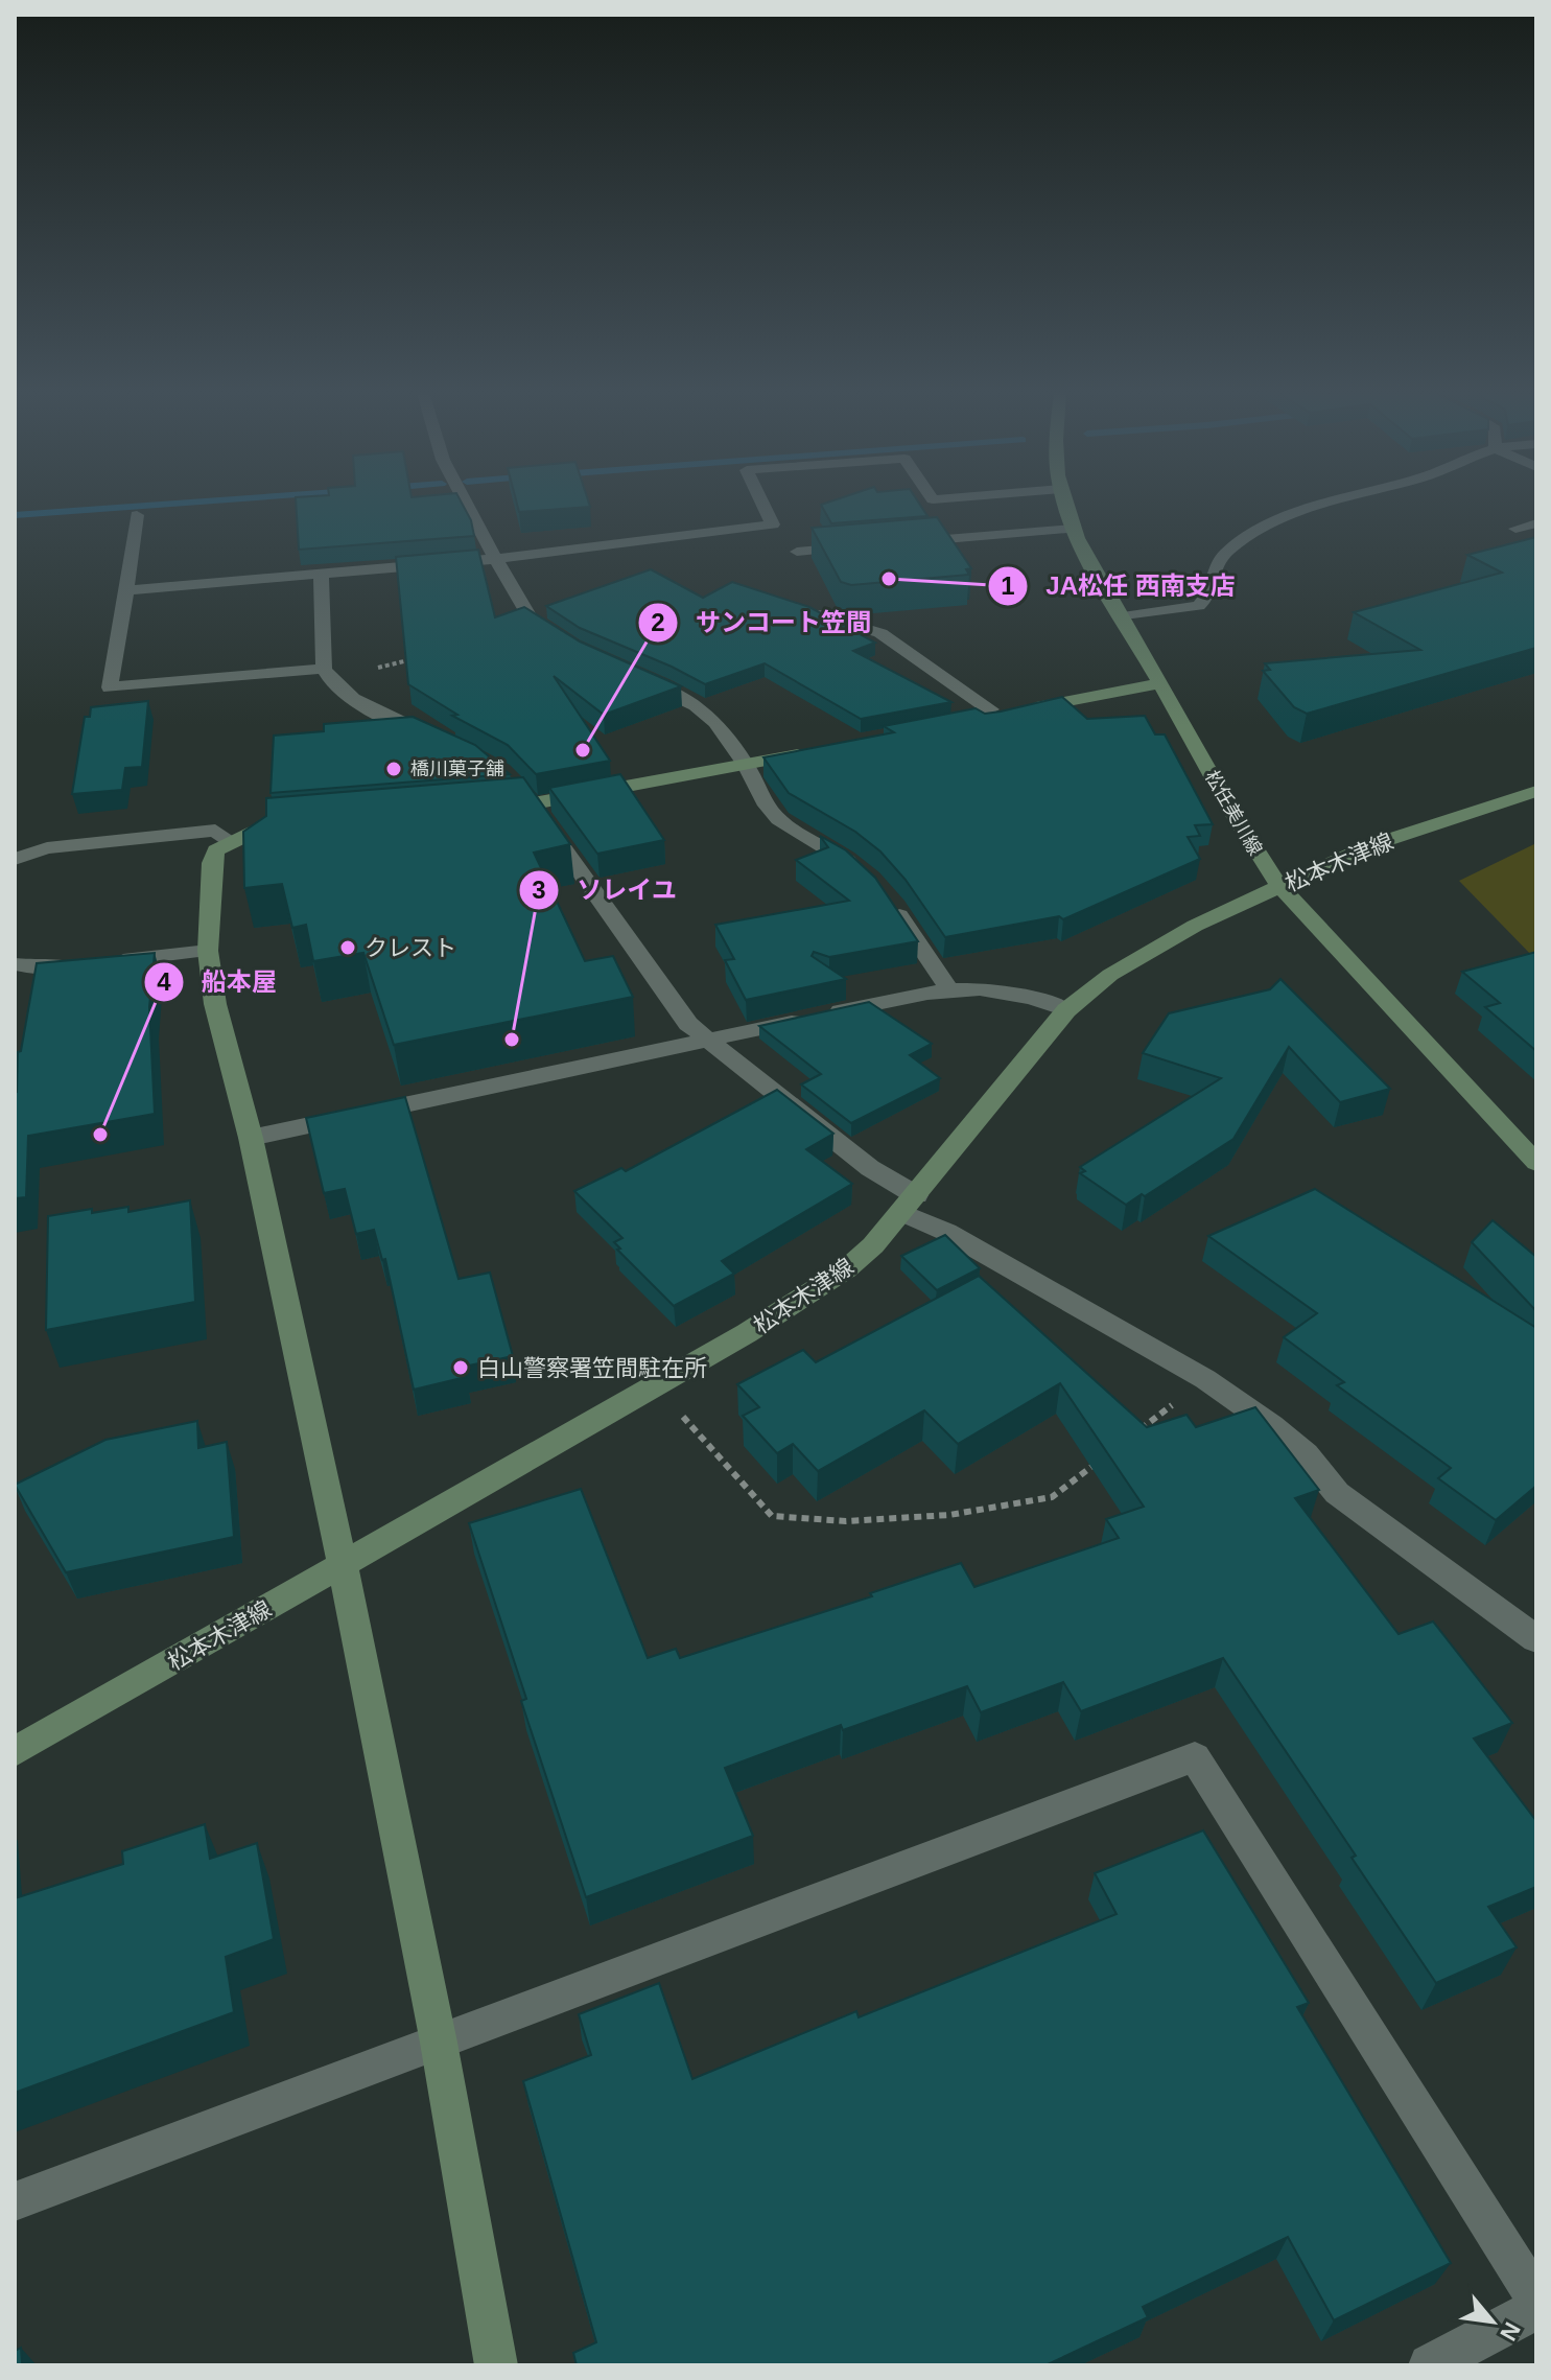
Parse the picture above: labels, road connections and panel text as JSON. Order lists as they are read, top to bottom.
{
  "streets": {
    "main road": ["松任美川線", "松本木津線"]
  },
  "crossings": [
    ["松任美川線", "松本木津線"]
  ],
  "places": [
    "JA松任 西南支店",
    "サンコート笠間",
    "橋川菓子舗",
    "クレスト",
    "ソレイユ",
    "船本屋",
    "白山警察署笠間駐在所"
  ],
  "north": "bottom right"
}
